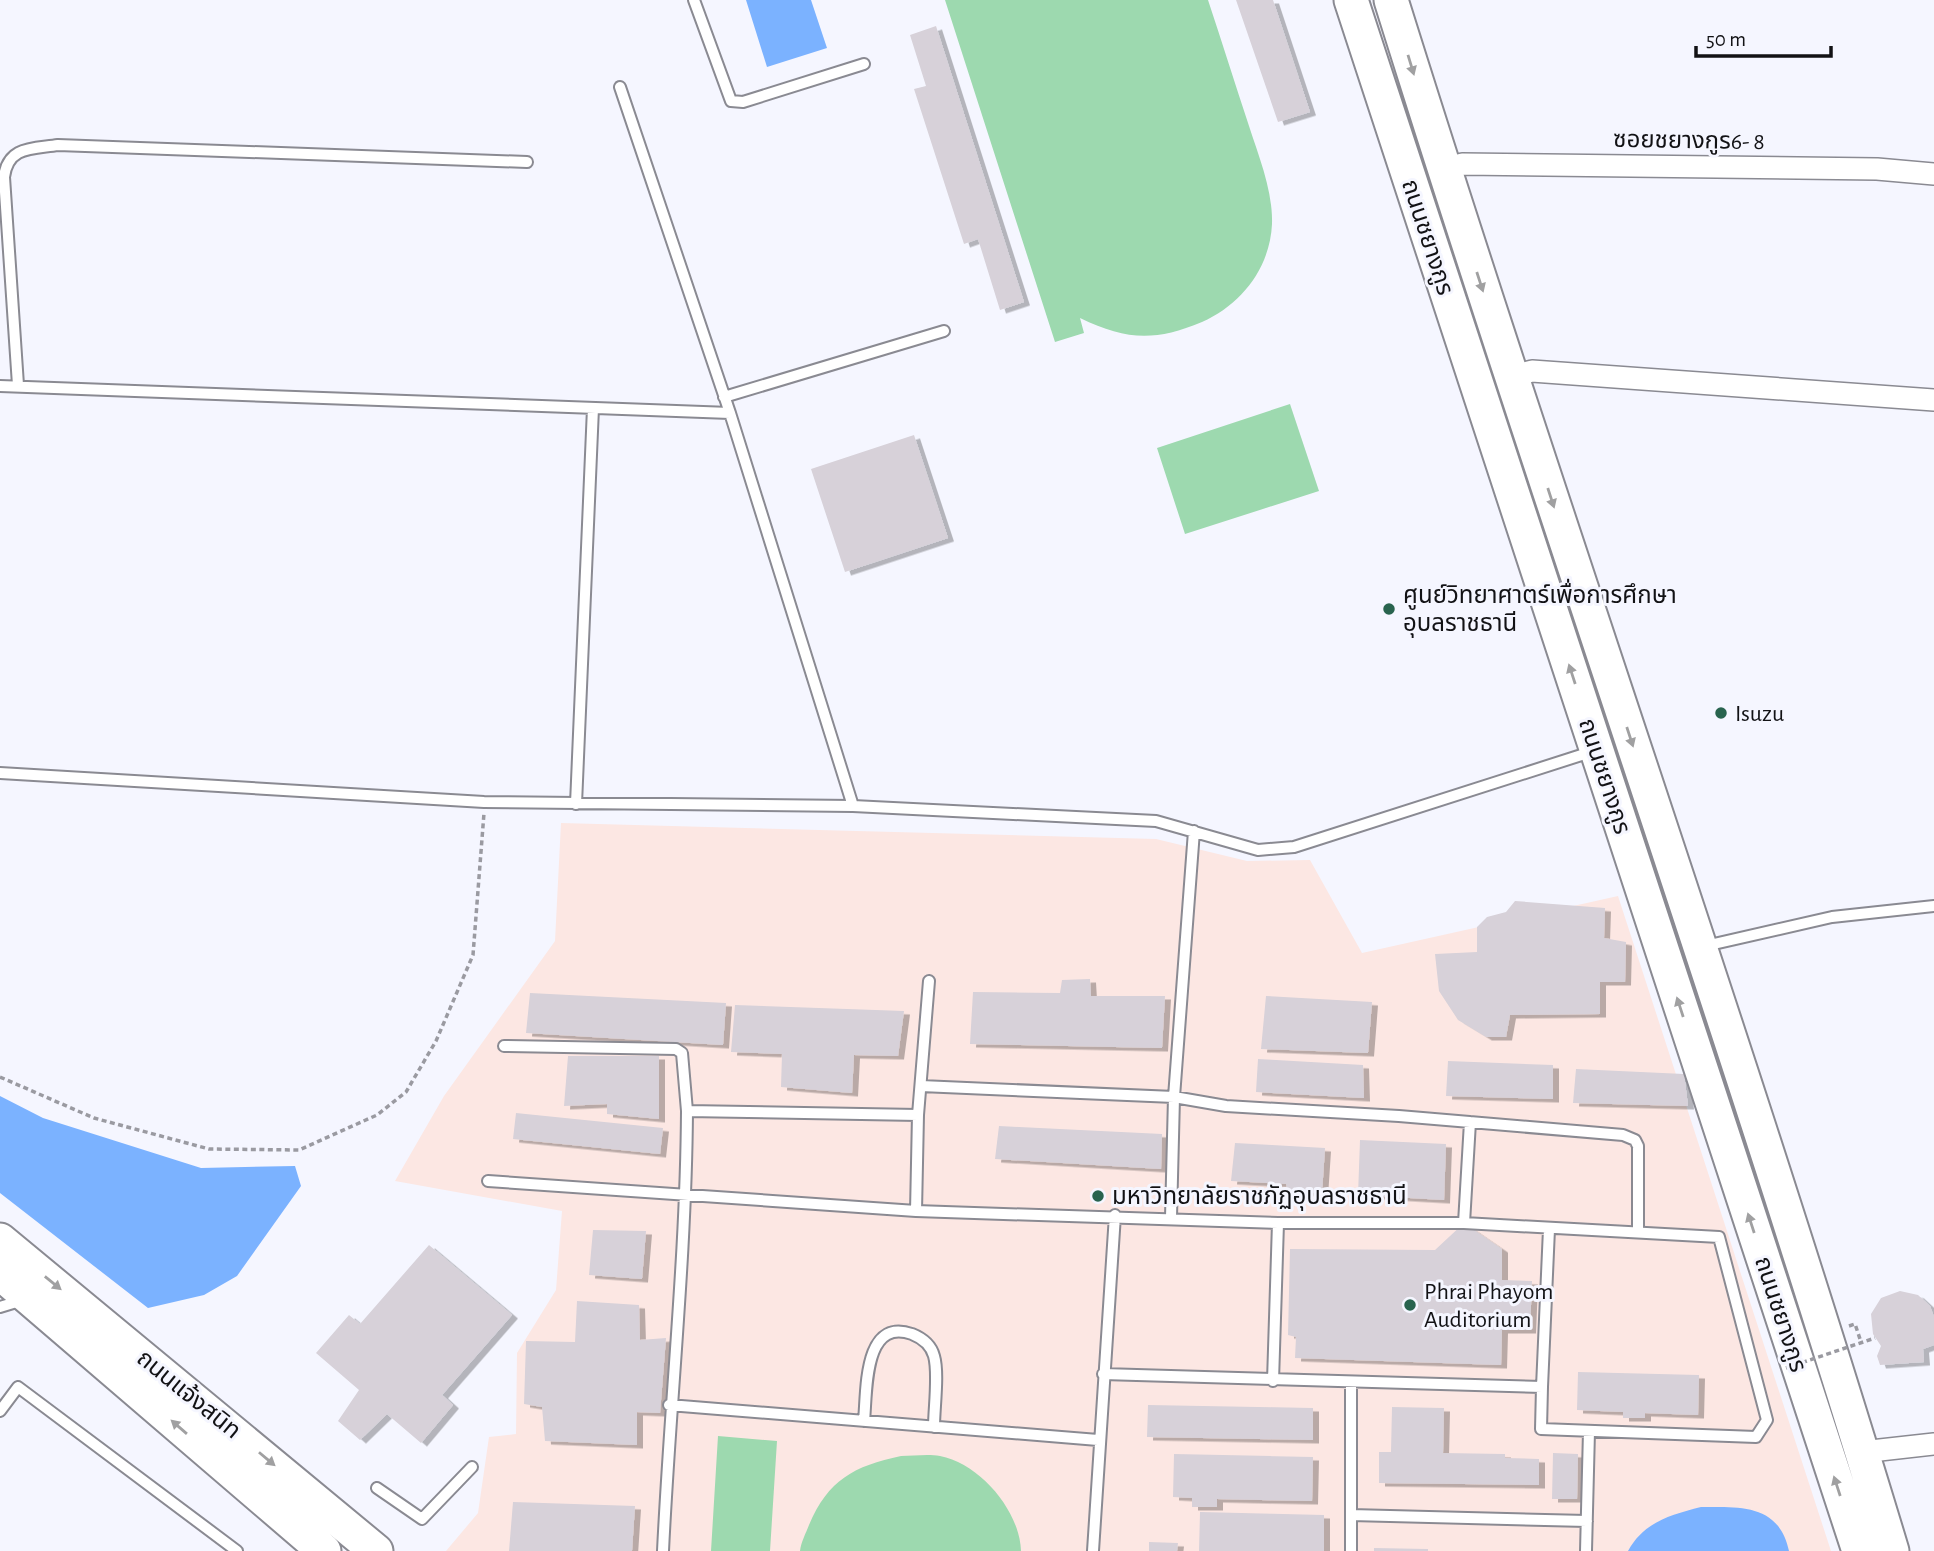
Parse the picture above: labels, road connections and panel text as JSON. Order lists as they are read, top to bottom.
{
  "streets": {
    "main road": ["ถนนชยางกูร", "ถนนแจ้งสนิท"],
    "street": ["ซอยชยางกูร6- 8"]
  },
  "crossings": [
    ["ซอยชยางกูร6- 8", "ถนนชยางกูร"]
  ],
  "places": [
    "ศูนย์วิทยาศาตร์เพื่อการศึกษา อุบลราชธานี",
    "Isuzu",
    "มหาวิทยาลัยราชภัฏอุบลราชธานี",
    "Phrai Phayom Auditorium"
  ],
  "scale_bar": "50 m"
}
